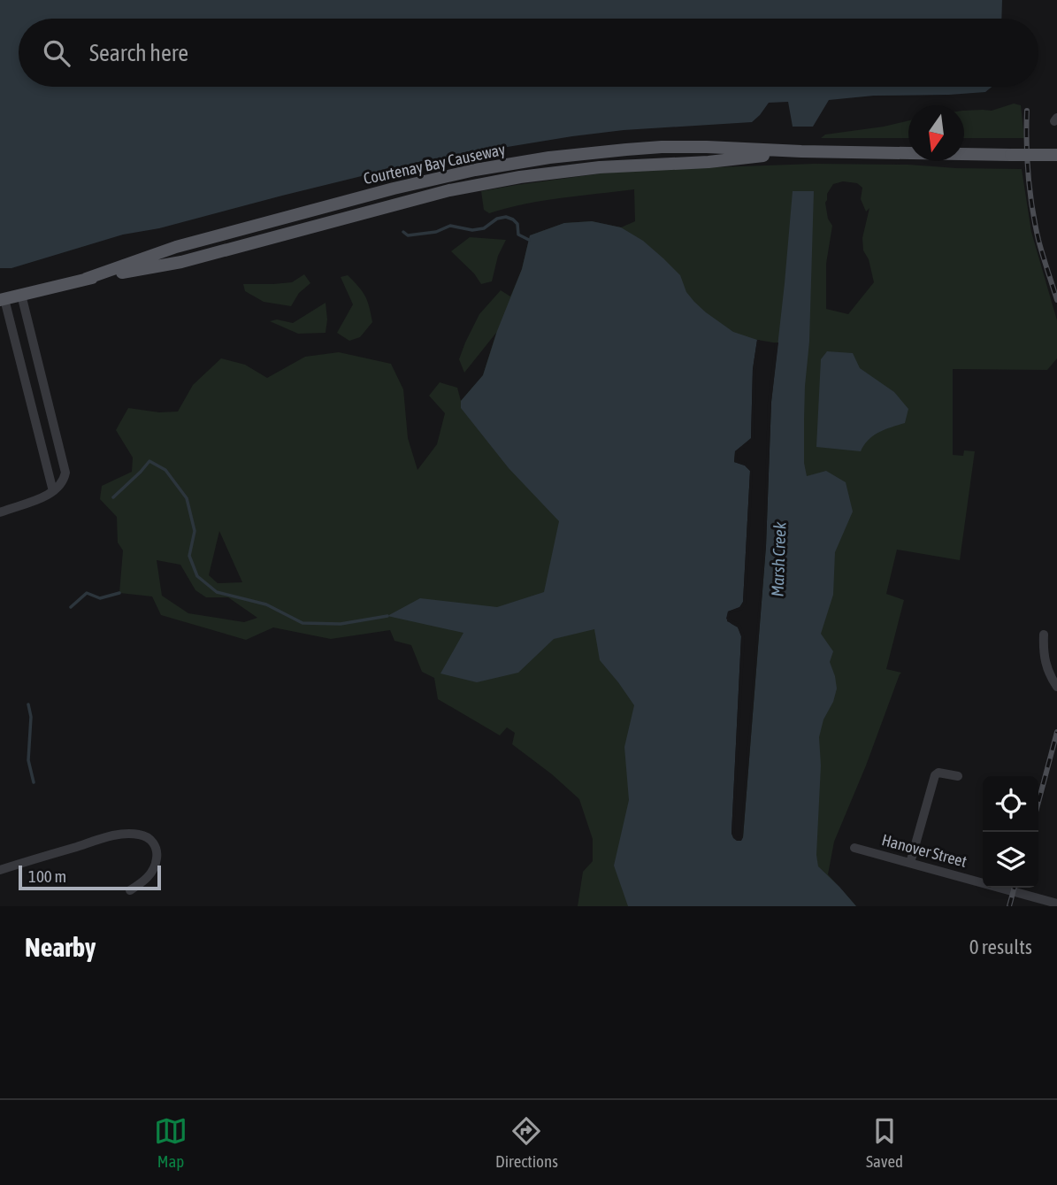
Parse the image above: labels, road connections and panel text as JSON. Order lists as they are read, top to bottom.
{
  "streets": {
    "main road": ["Courtenay Bay Causeway"],
    "street": ["Hanover Street"]
  },
  "water": ["Marsh Creek"],
  "scale_bar": "100 m",
  "north": "bottom",
  "page": {
    "search": "Search here",
    "scale": "100 m",
    "heading": ["Nearby", "0 results"],
    "nav": ["Map", "Directions", "Saved"]
  }
}
